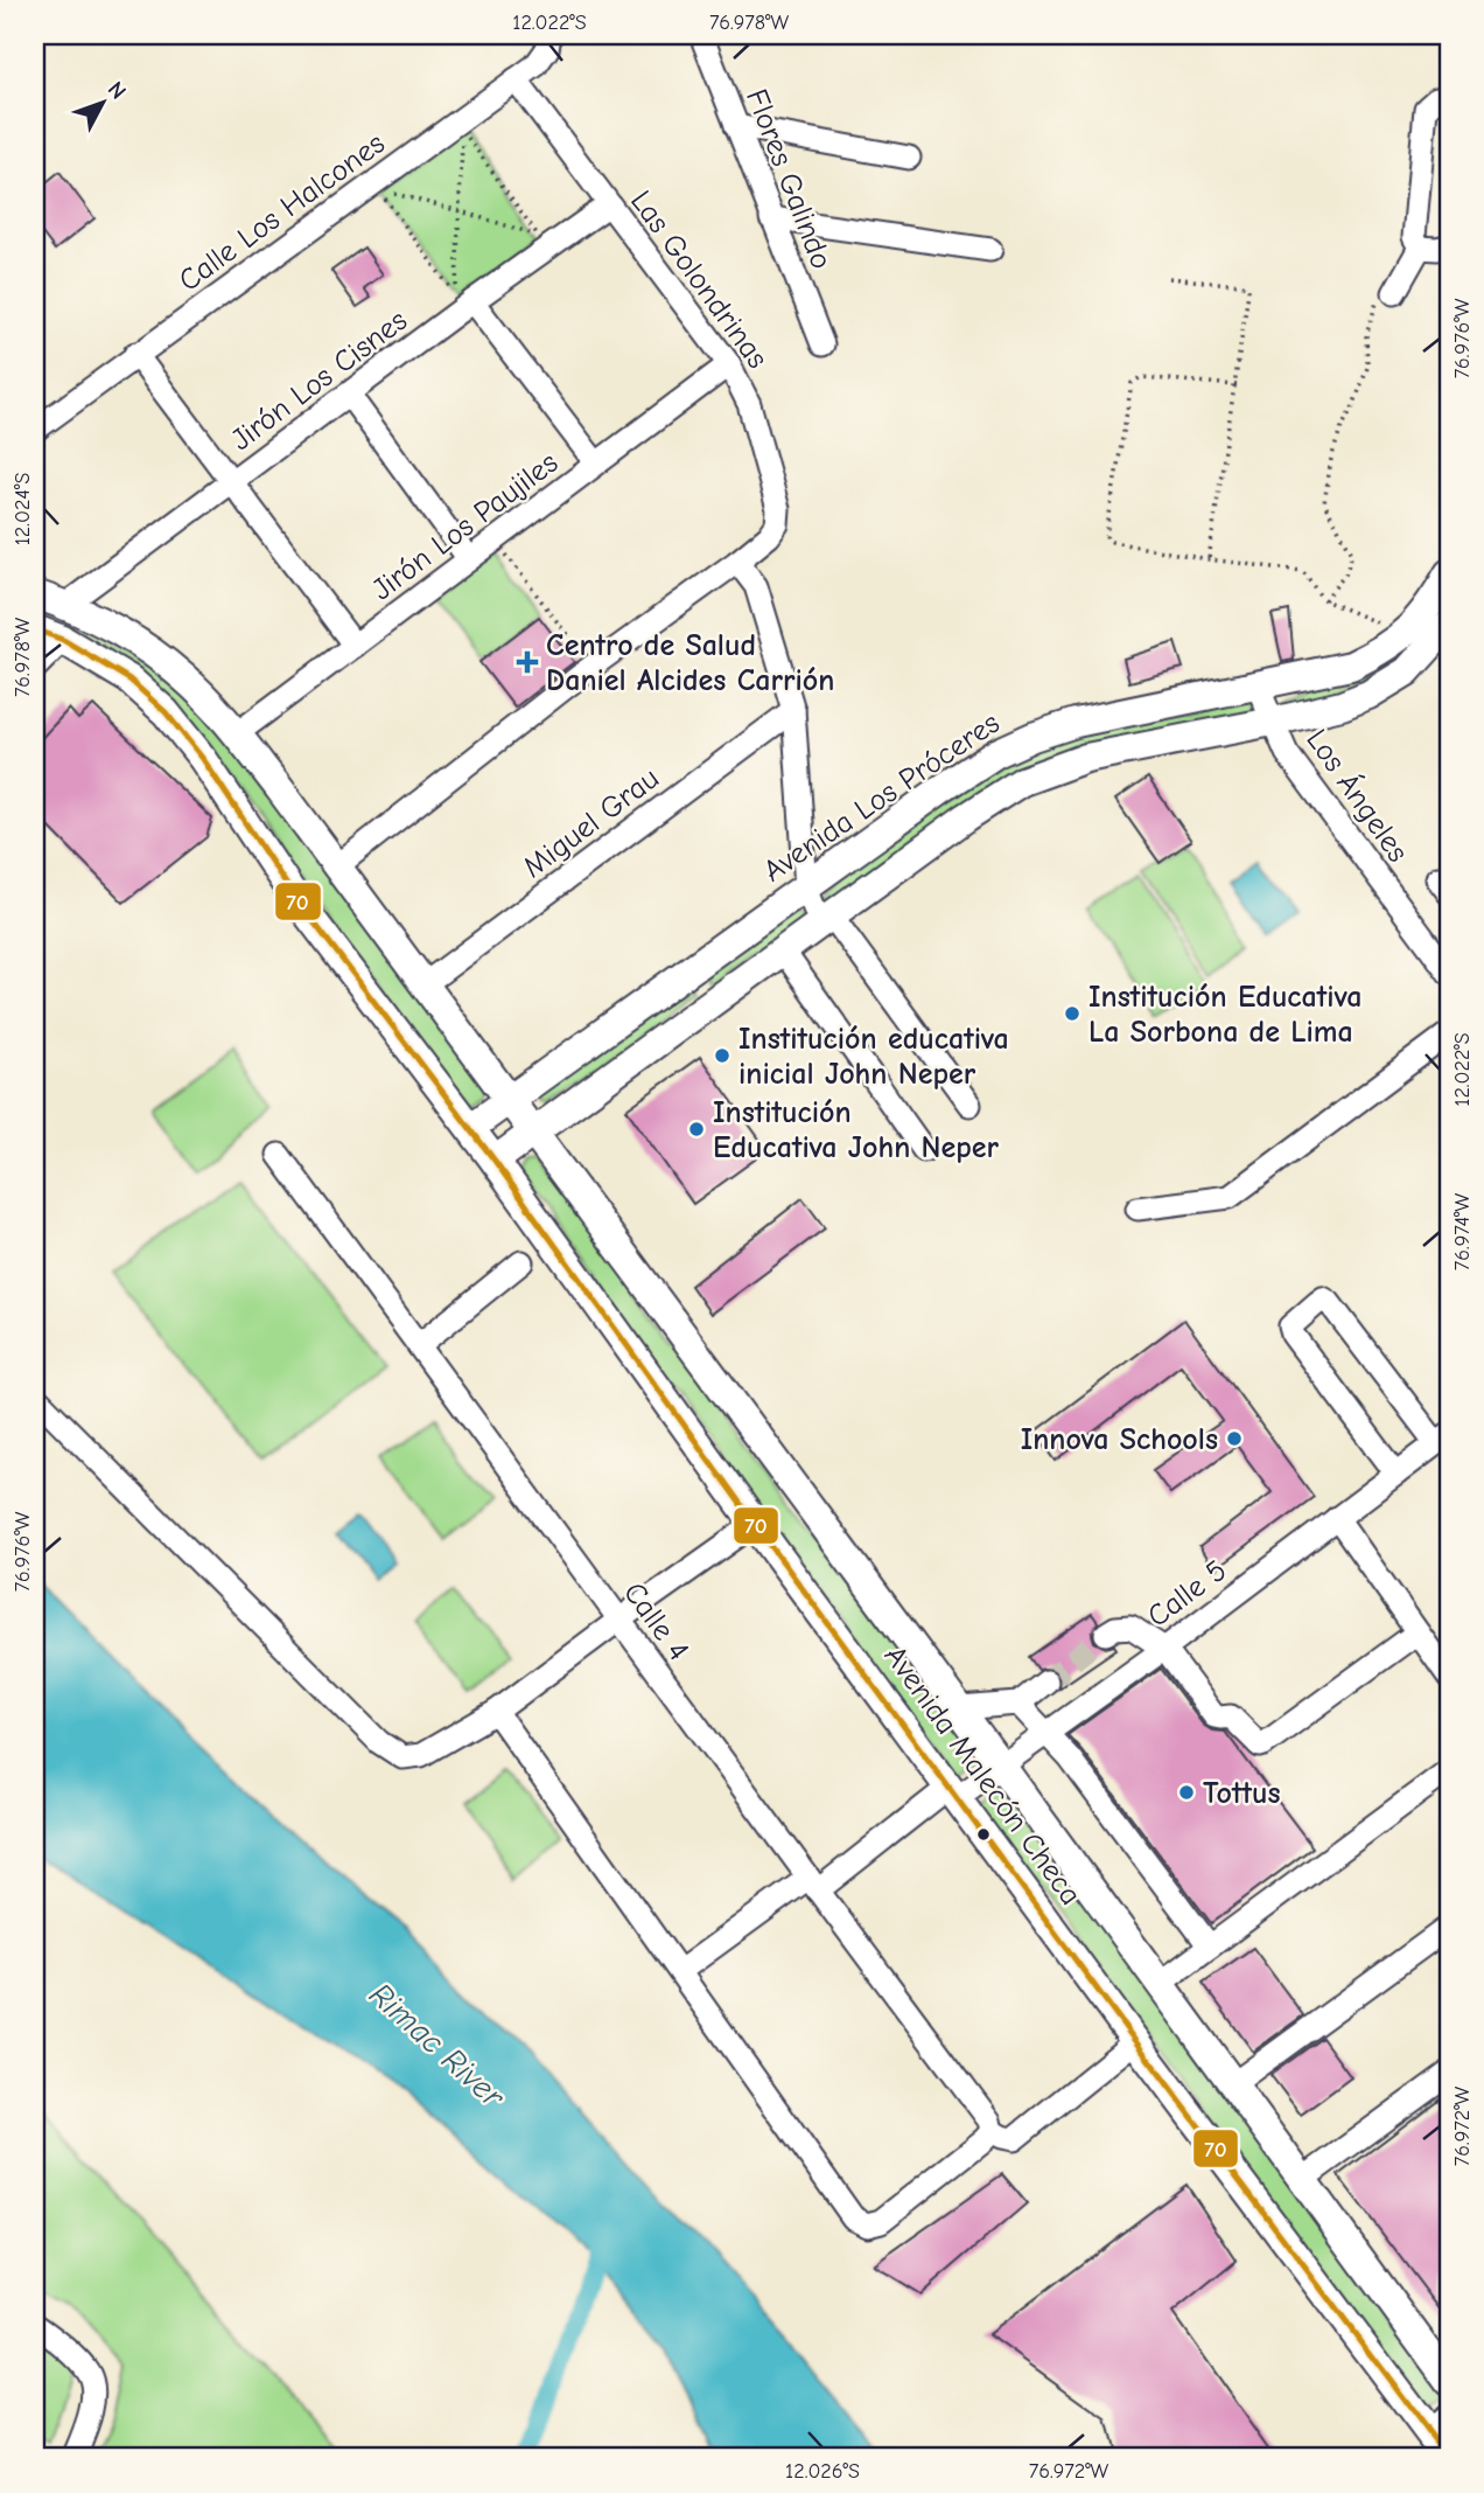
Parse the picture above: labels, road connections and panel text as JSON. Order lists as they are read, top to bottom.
{
  "streets": {
    "main road": ["Avenida Los Próceres", "Avenida Malecón Checa"],
    "street": [
      "Flores Galindo",
      "Calle Los Halcones",
      "Las Golondrinas",
      "Jirón Los Cisnes",
      "Jirón Los Paujiles",
      "Los Ángeles",
      "Miguel Grau",
      "Calle 5",
      "Calle 4"
    ]
  },
  "crossings": [
    ["Calle Los Halcones", "Las Golondrinas"],
    ["Las Golondrinas", "Jirón Los Cisnes"],
    ["Las Golondrinas", "Jirón Los Paujiles"],
    ["Jirón Los Cisnes", "Avenida Malecón Checa"],
    ["Jirón Los Paujiles", "Avenida Malecón Checa"],
    ["Los Ángeles", "Avenida Los Próceres"],
    ["Avenida Los Próceres", "Avenida Malecón Checa"],
    ["Miguel Grau", "Avenida Malecón Checa"],
    ["Calle 5", "Calle 4"],
    ["Calle 5", "Avenida Malecón Checa"]
  ],
  "water": ["Rimac River"],
  "places": {
    "health": ["Centro de Salud Daniel Alcides Carrión"],
    "other": [
      "Institución Educativa La Sorbona de Lima",
      "Institución educativa inicial John Neper",
      "Institución Educativa John Neper",
      "Innova Schools",
      "Tottus"
    ]
  },
  "lines": ["transit line 70"],
  "north": "top right",
  "coordinates": [
    "12.022°S",
    "76.978°W",
    "76.976°W",
    "12.024°S",
    "76.974°W",
    "76.972°W",
    "12.026°S"
  ]
}
